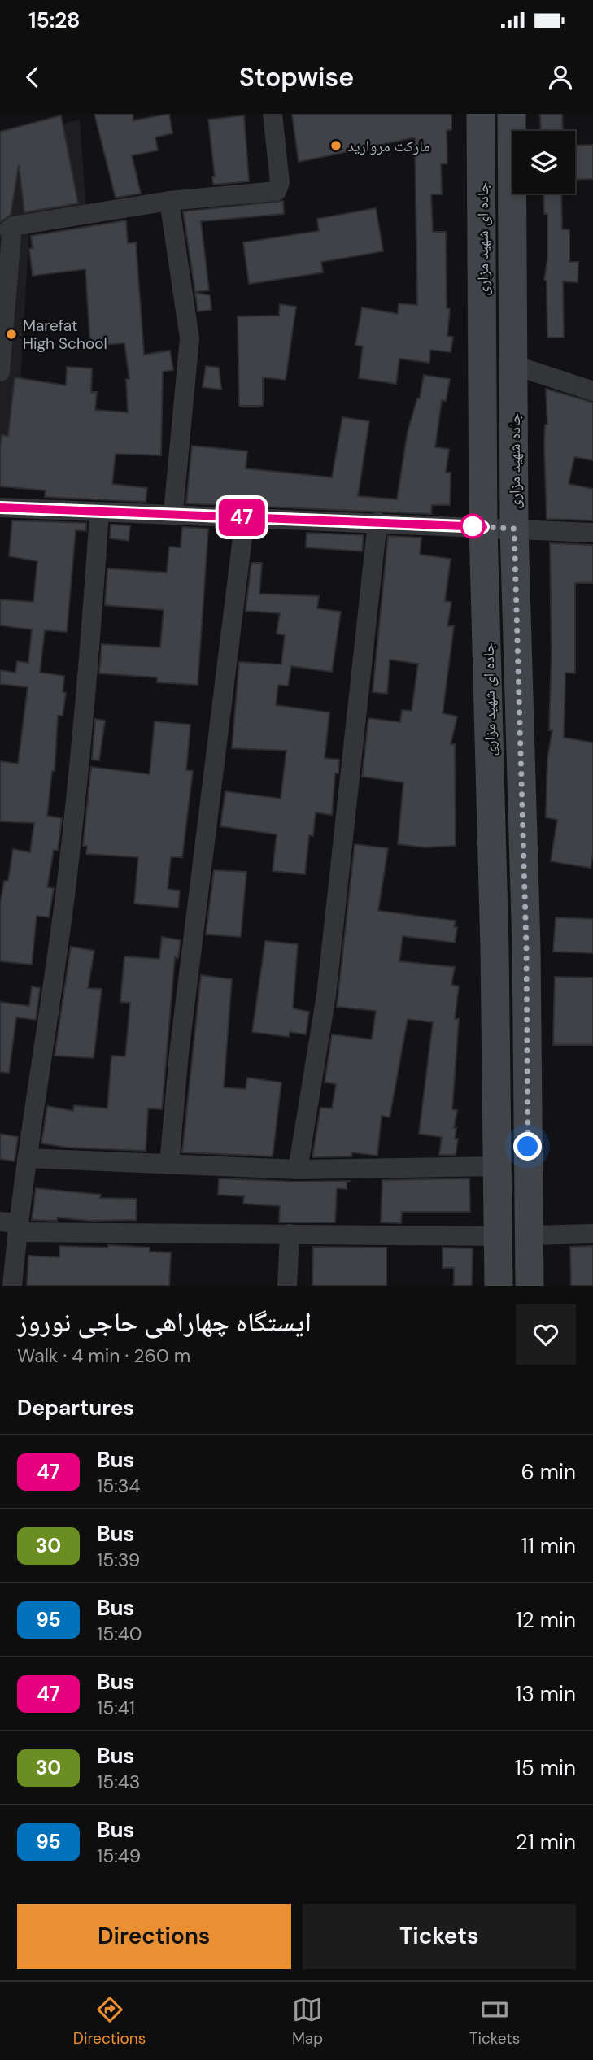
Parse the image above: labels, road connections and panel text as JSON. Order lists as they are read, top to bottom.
{
  "streets": {
    "main road": ["جاده ای شهید مزاری", "جاده شهید مزاری"]
  },
  "places": ["مارکت مروارید", "Marefat High School"],
  "lines": ["bus line 47"],
  "page": {
    "status": "15:28",
    "header": "Stopwise",
    "on_map": "47",
    "heading": [
      ["ایستگاه چهاراهی حاجی نوروز", "Walk · 4 min · 260 m"],
      "Departures"
    ],
    "list": [
      {
        "mark": "47",
        "name": "Bus",
        "note": "15:34",
        "value": "6 min"
      },
      {
        "mark": "30",
        "name": "Bus",
        "note": "15:39",
        "value": "11 min"
      },
      {
        "mark": "95",
        "name": "Bus",
        "note": "15:40",
        "value": "12 min"
      },
      {
        "mark": "47",
        "name": "Bus",
        "note": "15:41",
        "value": "13 min"
      },
      {
        "mark": "30",
        "name": "Bus",
        "note": "15:43",
        "value": "15 min"
      },
      {
        "mark": "95",
        "name": "Bus",
        "note": "15:49",
        "value": "21 min"
      }
    ],
    "buttons": ["Directions", "Tickets"],
    "tabs": ["Directions", "Map", "Tickets"]
  }
}
